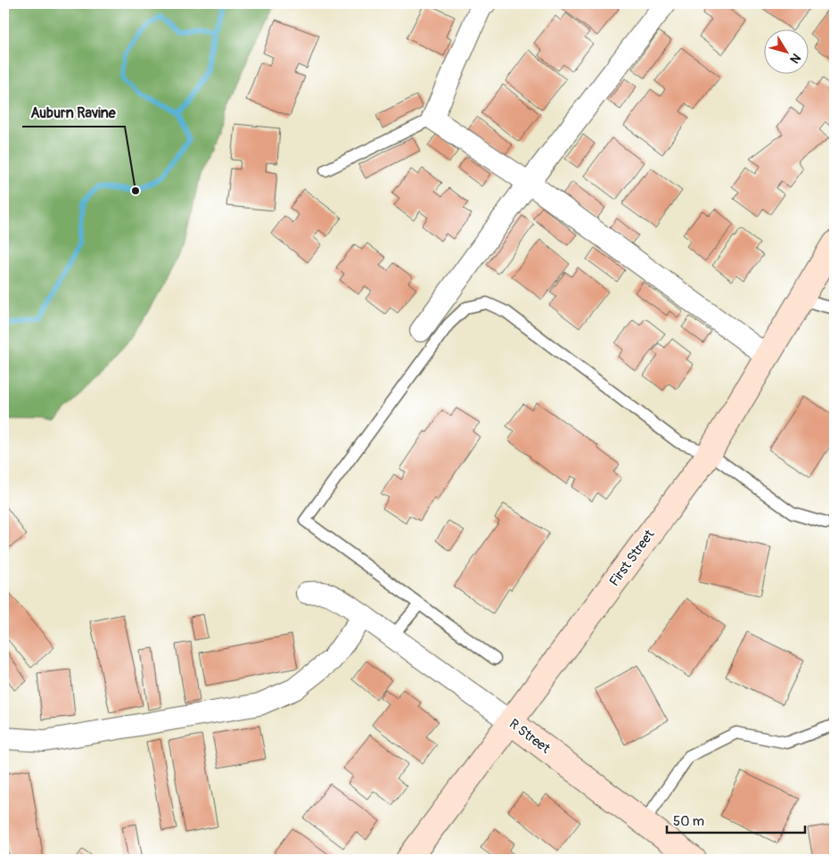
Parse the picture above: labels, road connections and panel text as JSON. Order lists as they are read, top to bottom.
{
  "streets": {
    "street": ["First Street", "R Street"]
  },
  "crossings": [
    ["First Street", "R Street"]
  ],
  "places": ["Auburn Ravine"],
  "scale_bar": "50 m",
  "north": "bottom right"
}
